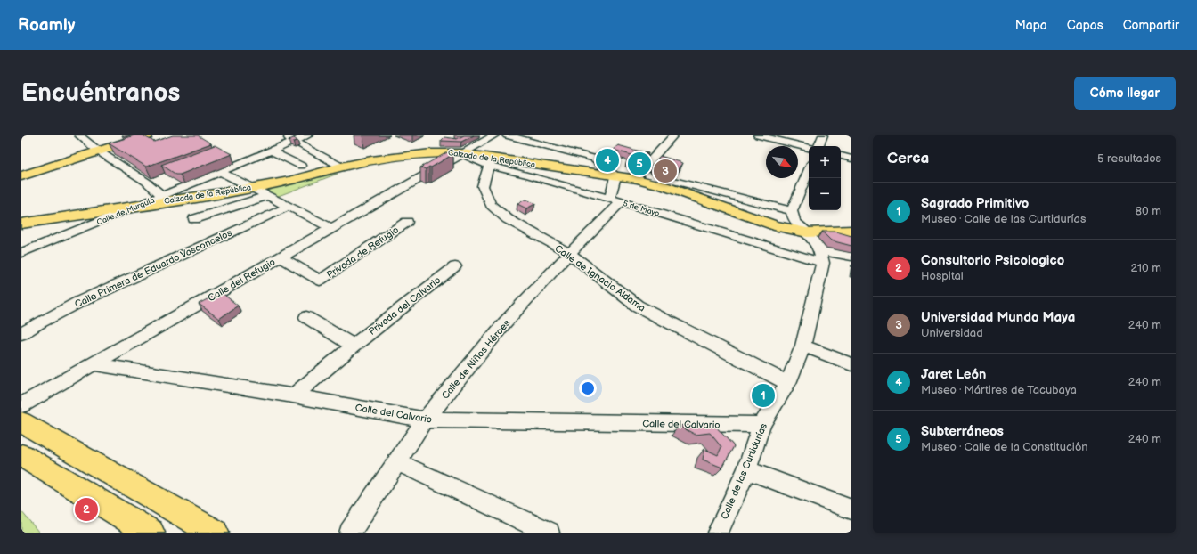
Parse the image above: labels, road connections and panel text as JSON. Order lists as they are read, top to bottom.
{
  "streets": {
    "main road": ["Calzada de la República"],
    "street": [
      "5 de Mayo",
      "Calle de Murguía",
      "Privada de Refugio",
      "Calle Primera de Eduardo Vasconcelos",
      "Calle de Ignacio Aldama",
      "Calle del Refugio",
      "Privada del Calvario",
      "Calle de Niños Héroes",
      "Calle del Calvario",
      "Calle de las Curtidurías"
    ]
  },
  "crossings": [
    ["Calzada de la República", "5 de Mayo"],
    ["Calzada de la República", "Calle de Murguía"],
    ["Calzada de la República", "Calle de Ignacio Aldama"],
    ["Calzada de la República", "Calle del Refugio"],
    ["Calzada de la República", "Calle de Niños Héroes"],
    ["5 de Mayo", "Calle de Niños Héroes"],
    ["5 de Mayo", "Calle de las Curtidurías"],
    ["Privada de Refugio", "Calle del Refugio"],
    ["Calle de Ignacio Aldama", "Calle de Niños Héroes"],
    ["Calle de Ignacio Aldama", "Calle de las Curtidurías"],
    ["Calle del Refugio", "Calle del Calvario"],
    ["Privada del Calvario", "Calle del Calvario"],
    ["Calle de Niños Héroes", "Calle del Calvario"],
    ["Calle del Calvario", "Calle de las Curtidurías"]
  ],
  "north": "bottom right",
  "page": {
    "header": "Roamly",
    "nav": ["Mapa", "Capas", "Compartir"],
    "buttons": "Cómo llegar",
    "title": "Encuéntranos",
    "heading": ["Cerca", "5 resultados"],
    "map_buttons": ["+", "−"],
    "pins": [
      "4",
      "5",
      "3",
      "1",
      "2"
    ],
    "list": [
      {
        "mark": "1",
        "name": "Sagrado Primitivo",
        "note": "Museo · Calle de las Curtidurías",
        "value": "80 m"
      },
      {
        "mark": "2",
        "name": "Consultorio Psicologico",
        "note": "Hospital",
        "value": "210 m"
      },
      {
        "mark": "3",
        "name": "Universidad Mundo Maya",
        "note": "Universidad",
        "value": "240 m"
      },
      {
        "mark": "4",
        "name": "Jaret León",
        "note": "Museo · Mártires de Tacubaya",
        "value": "240 m"
      },
      {
        "mark": "5",
        "name": "Subterráneos",
        "note": "Museo · Calle de la Constitución",
        "value": "240 m"
      }
    ]
  }
}
